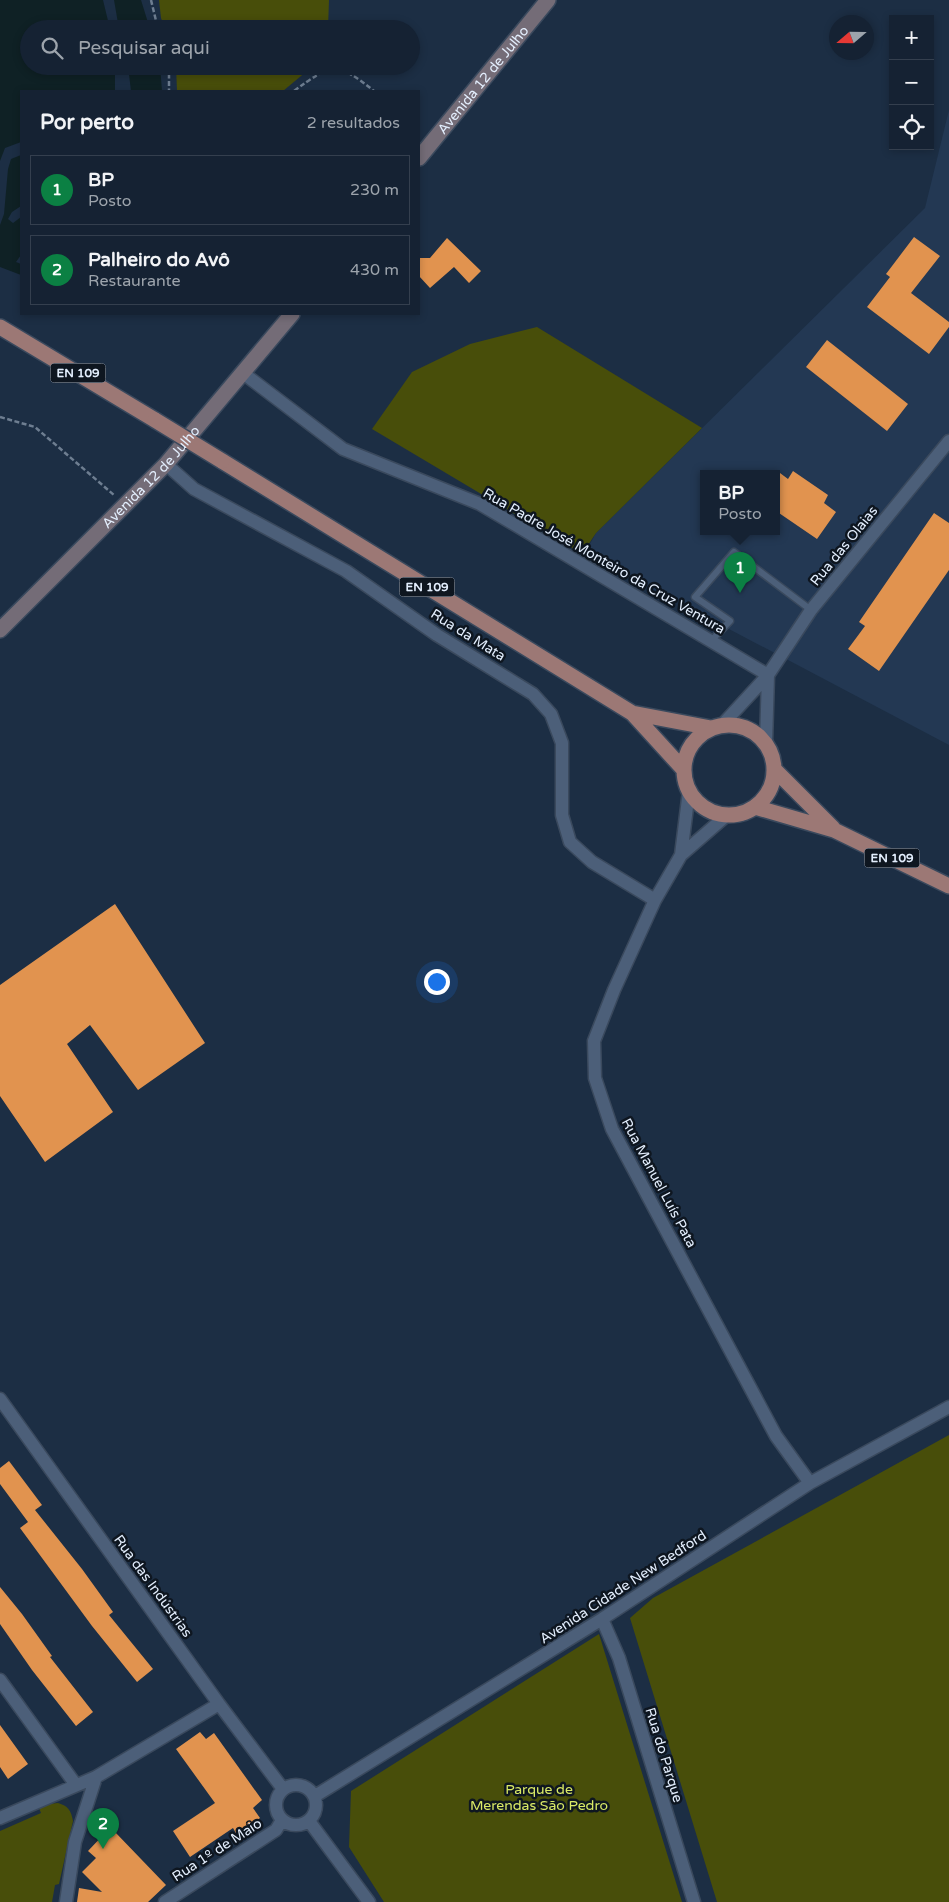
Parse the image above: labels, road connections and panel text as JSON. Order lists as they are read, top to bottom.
{
  "streets": {
    "main road": ["Avenida 12 de Julho", "EN 109"],
    "street": [
      "Rua das Olaias",
      "Rua Padre José Monteiro da Cruz Ventura",
      "Rua da Mata",
      "Rua Manuel Luís Pata",
      "Rua das Indústrias",
      "Avenida Cidade New Bedford",
      "Rua do Parque",
      "Rua 1º de Maio"
    ]
  },
  "crossings": [
    ["Avenida 12 de Julho", "Rua Padre José Monteiro da Cruz Ventura"],
    ["Avenida 12 de Julho", "Rua da Mata"],
    ["Rua das Olaias", "Rua Padre José Monteiro da Cruz Ventura"],
    ["Rua da Mata", "Rua Manuel Luís Pata"],
    ["Rua Manuel Luís Pata", "Avenida Cidade New Bedford"],
    ["Rua das Indústrias", "Avenida Cidade New Bedford"],
    ["Rua das Indústrias", "Rua 1º de Maio"],
    ["Avenida Cidade New Bedford", "Rua do Parque"],
    ["Avenida Cidade New Bedford", "Rua 1º de Maio"]
  ],
  "parks": ["Parque de Merendas São Pedro"],
  "north": "left",
  "page": {
    "map_buttons": ["+", "−"],
    "search": "Pesquisar aqui",
    "heading": ["Por perto", "2 resultados"],
    "list": [
      {
        "mark": "1",
        "name": "BP",
        "note": "Posto",
        "value": "230 m"
      },
      {
        "mark": "2",
        "name": "Palheiro do Avô",
        "note": "Restaurante",
        "value": "430 m"
      }
    ],
    "popup": ["BP", "Posto"],
    "pins": ["1", "2"]
  }
}
